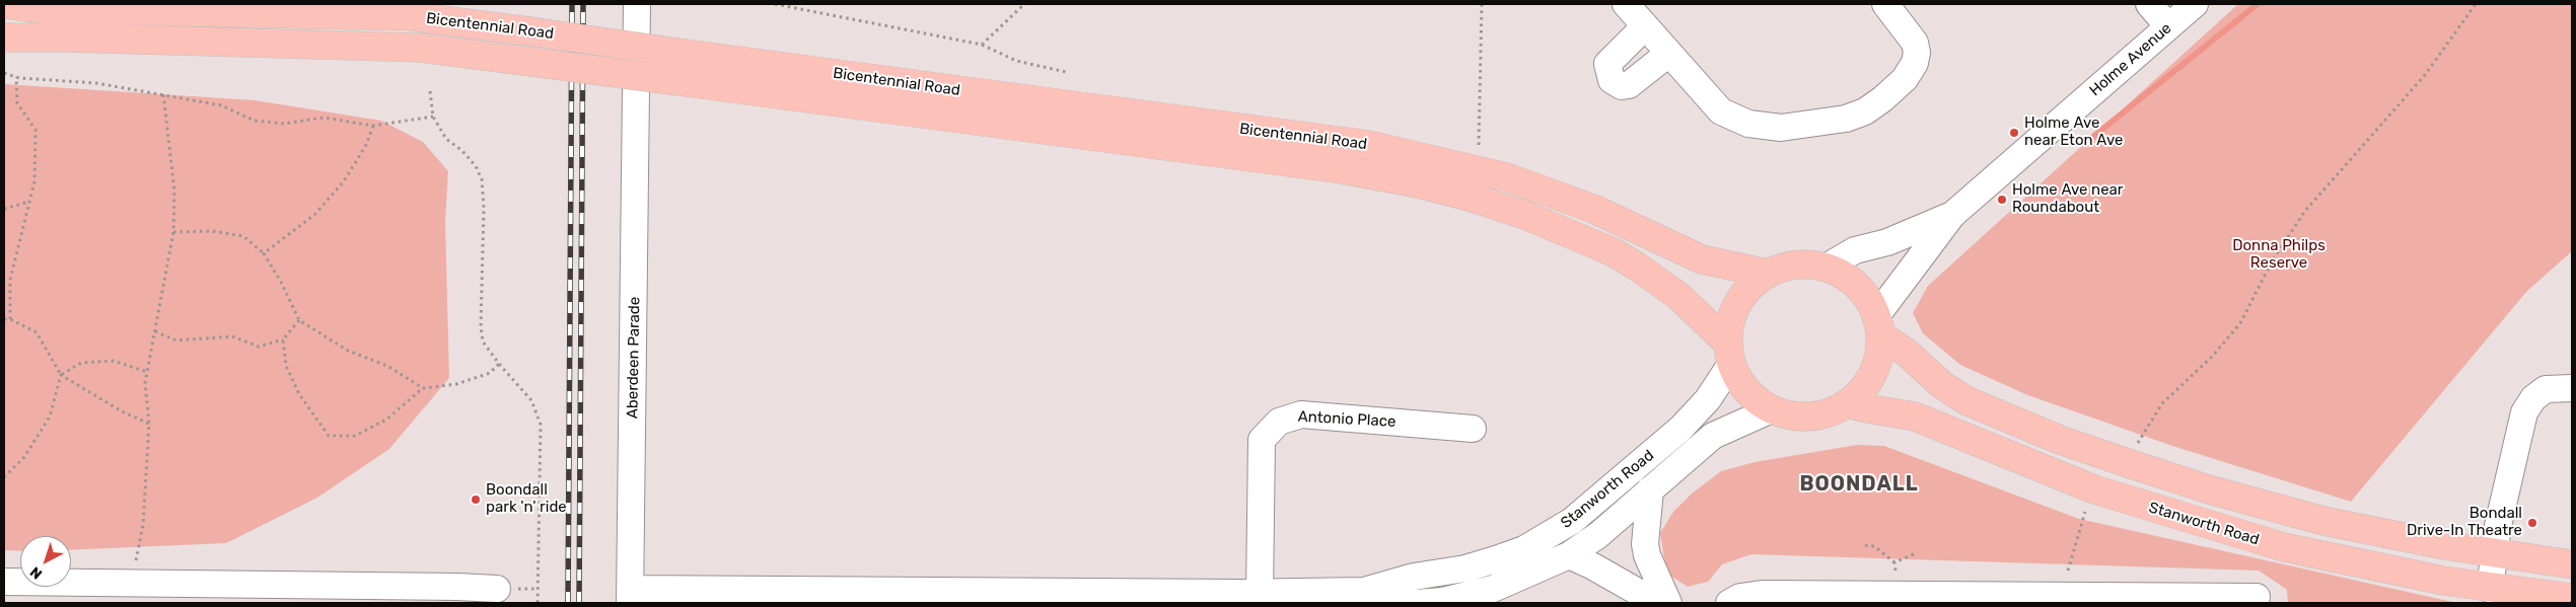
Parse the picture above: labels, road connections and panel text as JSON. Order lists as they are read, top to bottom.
{
  "streets": {
    "main road": ["Bicentennial Road", "Stanworth Road"],
    "street": ["Holme Avenue", "Aberdeen Parade", "Antonio Place"]
  },
  "crossings": [
    ["Bicentennial Road", "Holme Avenue"],
    ["Bicentennial Road", "Stanworth Road"],
    ["Holme Avenue", "Stanworth Road"],
    ["Aberdeen Parade", "Stanworth Road"],
    ["Antonio Place", "Stanworth Road"]
  ],
  "districts": ["BOONDALL"],
  "parks": ["Donna Philps Reserve"],
  "places": [
    "Holme Ave near Eton Ave",
    "Holme Ave near Roundabout",
    "Boondall park 'n' ride",
    "Bondall Drive-In Theatre"
  ],
  "north": "bottom left"
}
